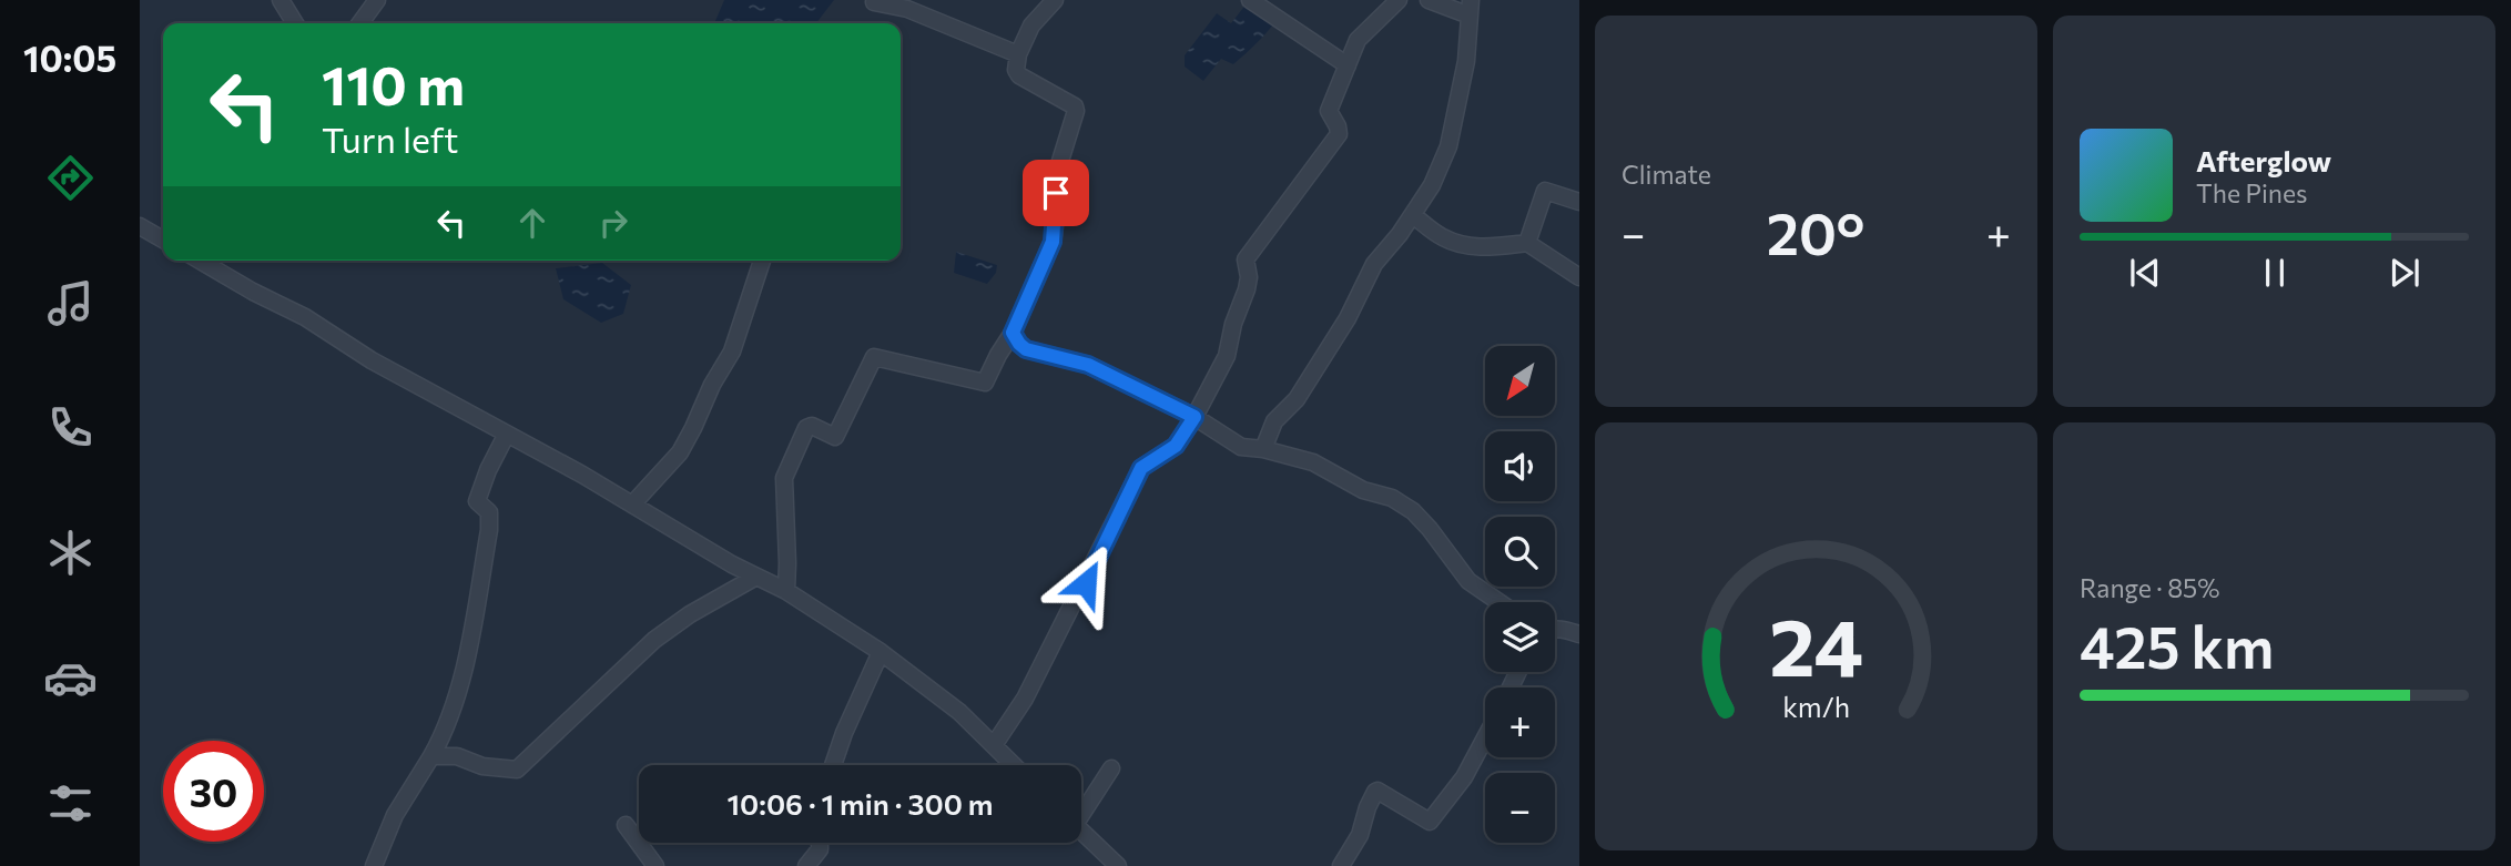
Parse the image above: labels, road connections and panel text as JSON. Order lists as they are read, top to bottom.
{
  "north": "bottom left",
  "page": {
    "tabs": "10:05",
    "tile": [
      "Climate",
      ["Range · 85%", "425 km"]
    ],
    "turn": ["110 m", "Turn left"],
    "song": ["Afterglow", "The Pines"],
    "heat": ["−", "20°", "+"],
    "map_buttons": ["+", "−"],
    "limit": "30",
    "trip": "10:06 · 1 min · 300 m",
    "gauge": ["24", "km/h"]
  }
}
